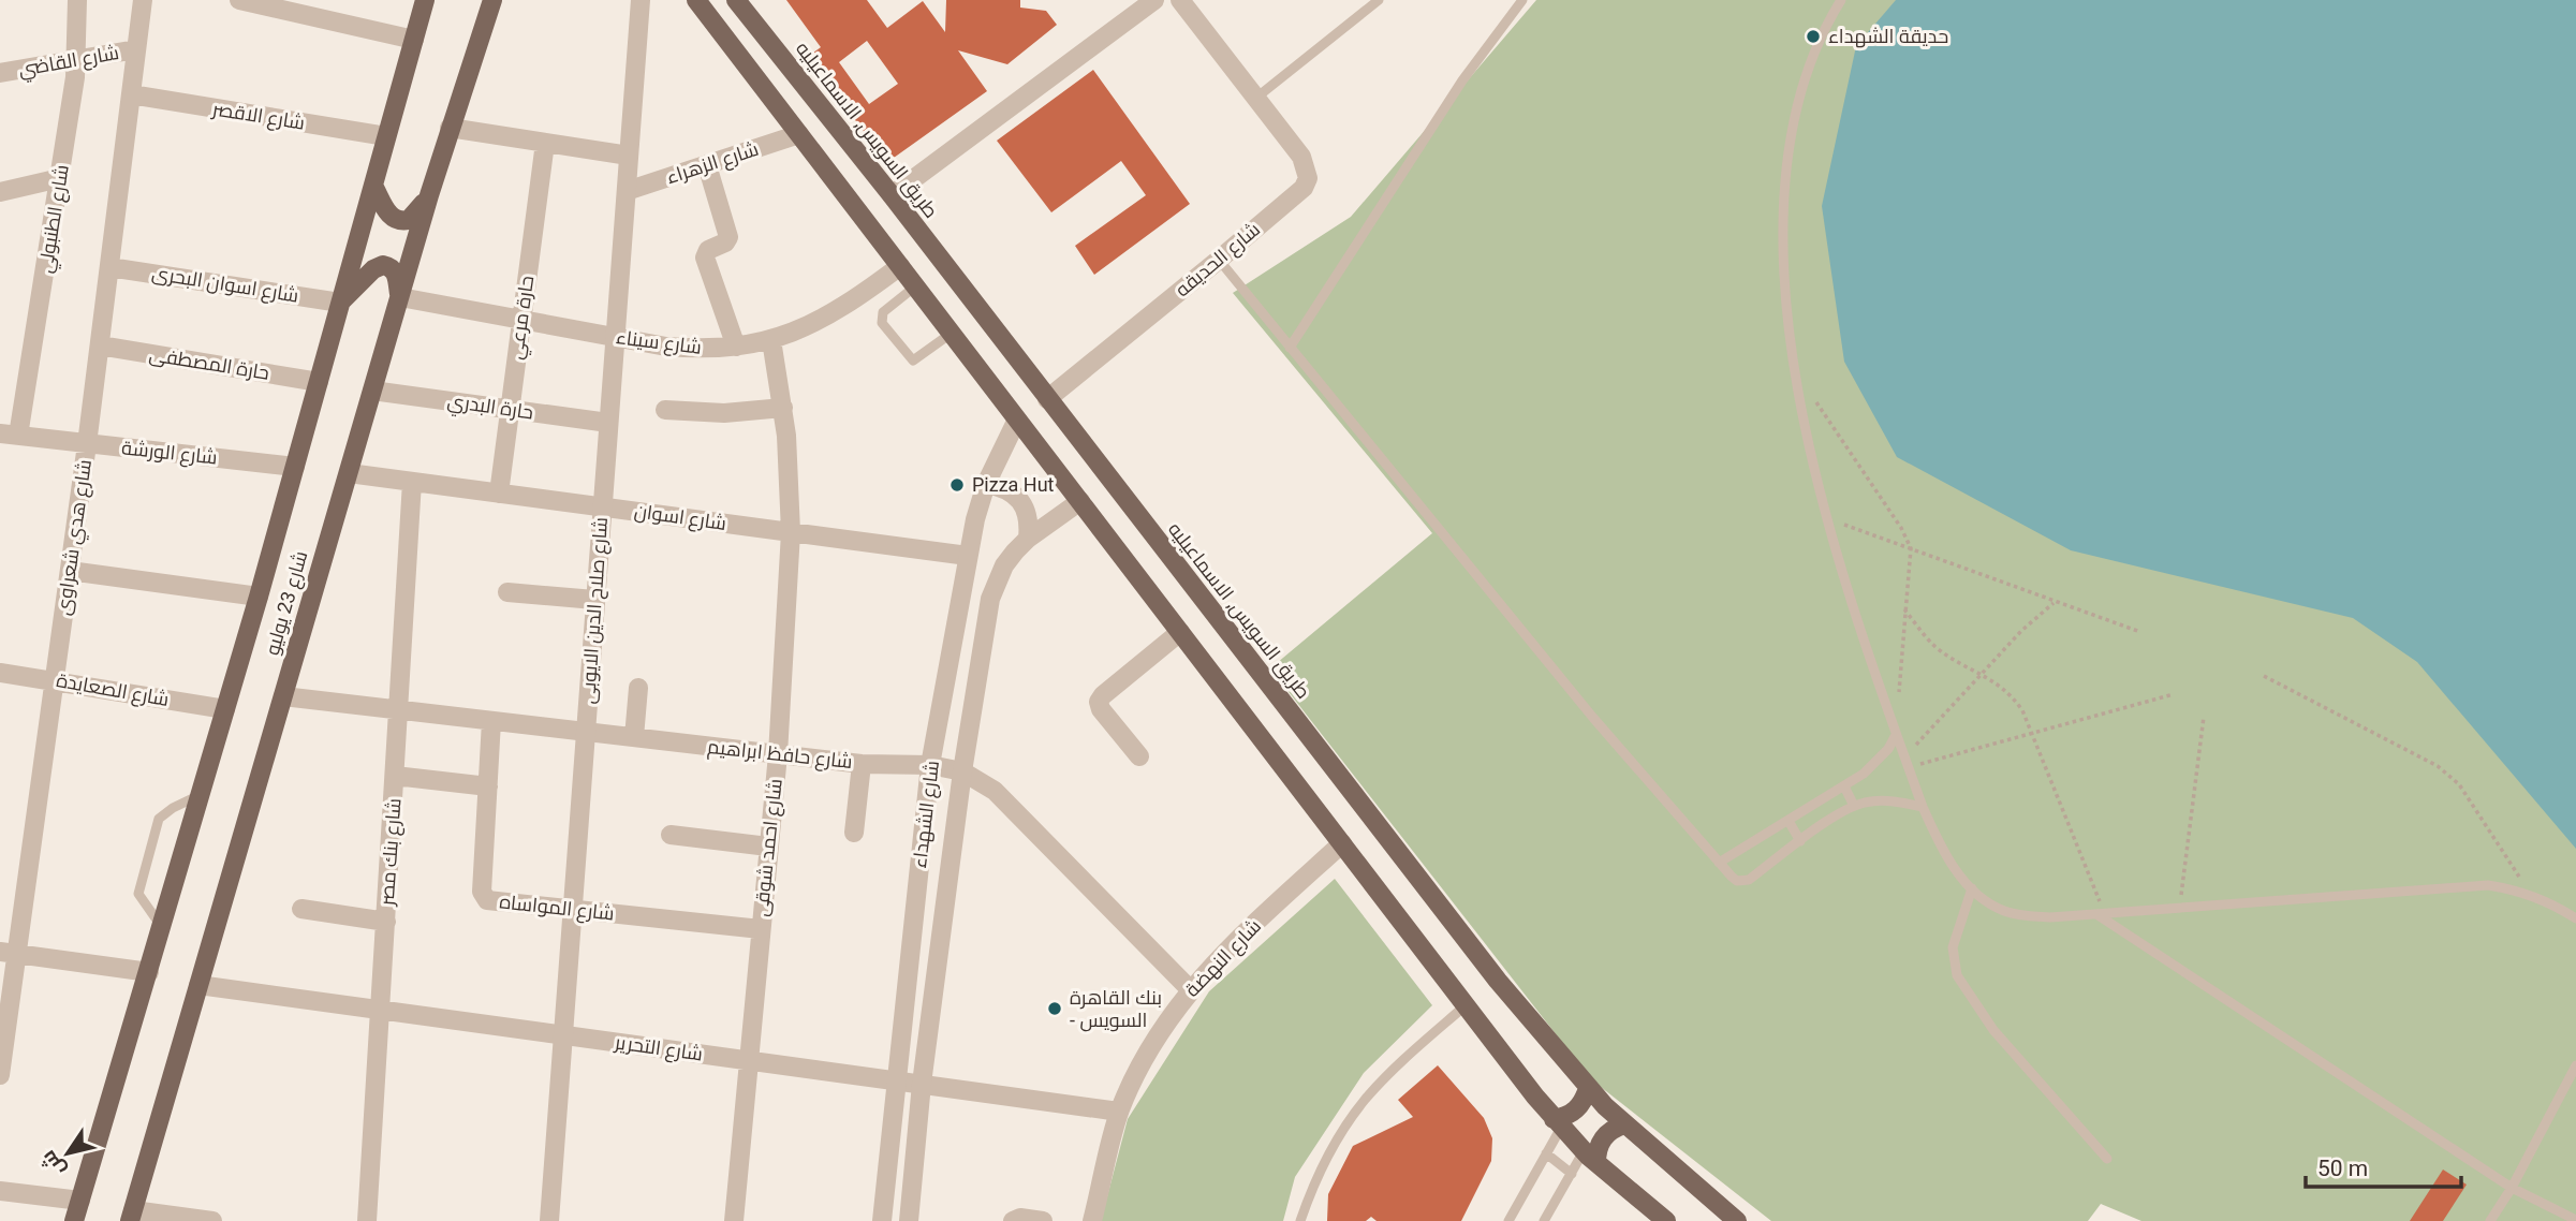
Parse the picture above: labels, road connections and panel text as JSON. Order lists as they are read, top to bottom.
{
  "streets": {
    "main road": ["طريق السويس, الاسماعيليه", "شارع 23 يوليو"],
    "street": [
      "شارع القاضي",
      "شارع الاقصر",
      "شارع الزهراء",
      "شارع الطنبولي",
      "شارع الحديقه",
      "شارع اسوان البحرى",
      "حارة مرعي",
      "شارع سيناء",
      "حارة المصطفى",
      "حارة البدري",
      "شارع الورشة",
      "شارع اسوان",
      "شارع هدي شعراوى",
      "شارع صلاح الدين الايوبى",
      "شارع الصعايدة",
      "شارع حافظ ابراهيم",
      "شارع الشهداء",
      "شارع احمد شوقى",
      "شارع بنك مصر",
      "شارع المواساه",
      "شارع النهضة",
      "شارع التحرير"
    ]
  },
  "crossings": [
    ["شارع القاضي", "شارع الطنبولي"],
    ["شارع القاضي", "شارع هدي شعراوى"],
    ["شارع الاقصر", "شارع هدي شعراوى"],
    ["شارع الاقصر", "شارع 23 يوليو"],
    ["طريق السويس, الاسماعيليه", "شارع الحديقه"],
    ["شارع الزهراء", "شارع صلاح الدين الايوبى"],
    ["شارع الطنبولي", "شارع الورشة"],
    ["شارع اسوان البحرى", "شارع هدي شعراوى"],
    ["شارع اسوان البحرى", "شارع 23 يوليو"],
    ["حارة مرعي", "شارع سيناء"],
    ["حارة مرعي", "حارة البدري"],
    ["حارة مرعي", "شارع اسوان"],
    ["شارع سيناء", "شارع 23 يوليو"],
    ["شارع سيناء", "شارع صلاح الدين الايوبى"],
    ["شارع سيناء", "شارع احمد شوقى"],
    ["حارة المصطفى", "شارع هدي شعراوى"],
    ["حارة المصطفى", "شارع 23 يوليو"],
    ["حارة البدري", "شارع 23 يوليو"],
    ["حارة البدري", "شارع صلاح الدين الايوبى"],
    ["شارع الورشة", "شارع هدي شعراوى"],
    ["شارع الورشة", "شارع 23 يوليو"],
    ["شارع اسوان", "شارع 23 يوليو"],
    ["شارع اسوان", "شارع صلاح الدين الايوبى"],
    ["شارع اسوان", "شارع الشهداء"],
    ["شارع اسوان", "شارع احمد شوقى"],
    ["شارع اسوان", "شارع بنك مصر"],
    ["شارع هدي شعراوى", "شارع الصعايدة"],
    ["شارع 23 يوليو", "شارع الصعايدة"],
    ["شارع 23 يوليو", "شارع حافظ ابراهيم"],
    ["شارع 23 يوليو", "شارع التحرير"],
    ["شارع صلاح الدين الايوبى", "شارع حافظ ابراهيم"],
    ["شارع صلاح الدين الايوبى", "شارع المواساه"],
    ["شارع صلاح الدين الايوبى", "شارع التحرير"],
    ["شارع حافظ ابراهيم", "شارع الشهداء"],
    ["شارع حافظ ابراهيم", "شارع احمد شوقى"],
    ["شارع حافظ ابراهيم", "شارع بنك مصر"],
    ["شارع حافظ ابراهيم", "شارع المواساه"],
    ["شارع حافظ ابراهيم", "شارع النهضة"],
    ["شارع الشهداء", "شارع التحرير"],
    ["شارع احمد شوقى", "شارع المواساه"],
    ["شارع احمد شوقى", "شارع التحرير"],
    ["شارع بنك مصر", "شارع التحرير"],
    ["شارع النهضة", "شارع التحرير"]
  ],
  "places": ["حديقة الشهداء", "Pizza Hut", "بنك القاهرة - السويس"],
  "scale_bar": "50 m",
  "north": "bottom left"
}
